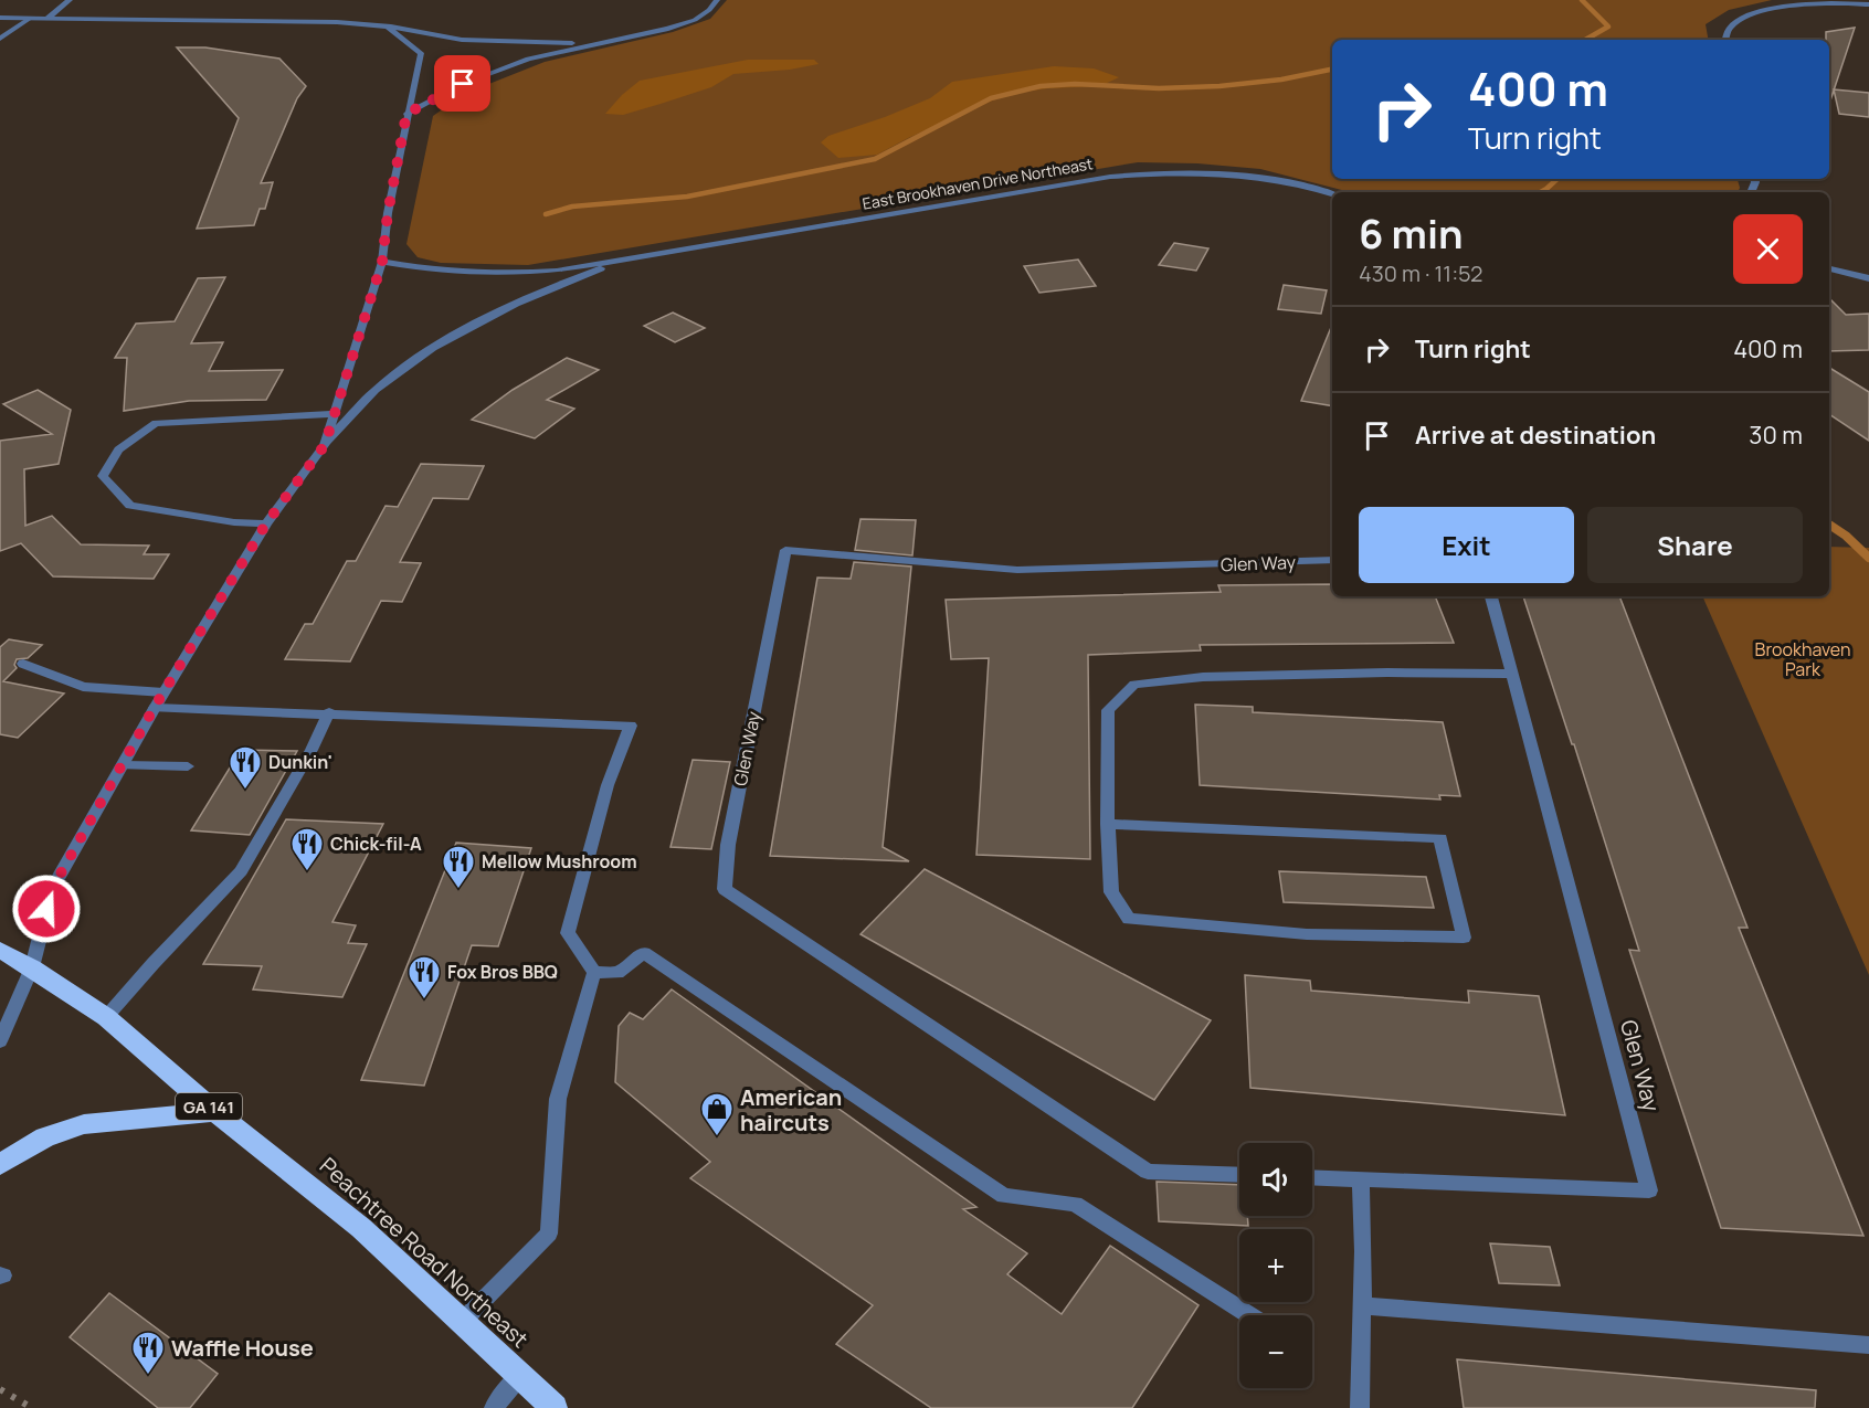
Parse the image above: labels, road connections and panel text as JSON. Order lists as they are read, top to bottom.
{
  "streets": {
    "highway": ["GA 141", "Peachtree Road Northeast"],
    "street": ["East Brookhaven Drive Northeast", "Glen Way"]
  },
  "parks": ["Brookhaven Park"],
  "places": {
    "restaurant": [
      "Dunkin'",
      "Chick-fil-A",
      "Mellow Mushroom",
      "Fox Bros BBQ",
      "Waffle House"
    ],
    "shop": ["American haircuts"]
  },
  "page": {
    "turn": ["400 m", "Turn right"],
    "heading": ["6 min", "430 m · 11:52"],
    "list": [
      {
        "name": "Turn right",
        "value": "400 m"
      },
      {
        "name": "Arrive at destination",
        "value": "30 m"
      }
    ],
    "buttons": ["Exit", "Share"],
    "map_buttons": ["+", "−"]
  }
}
